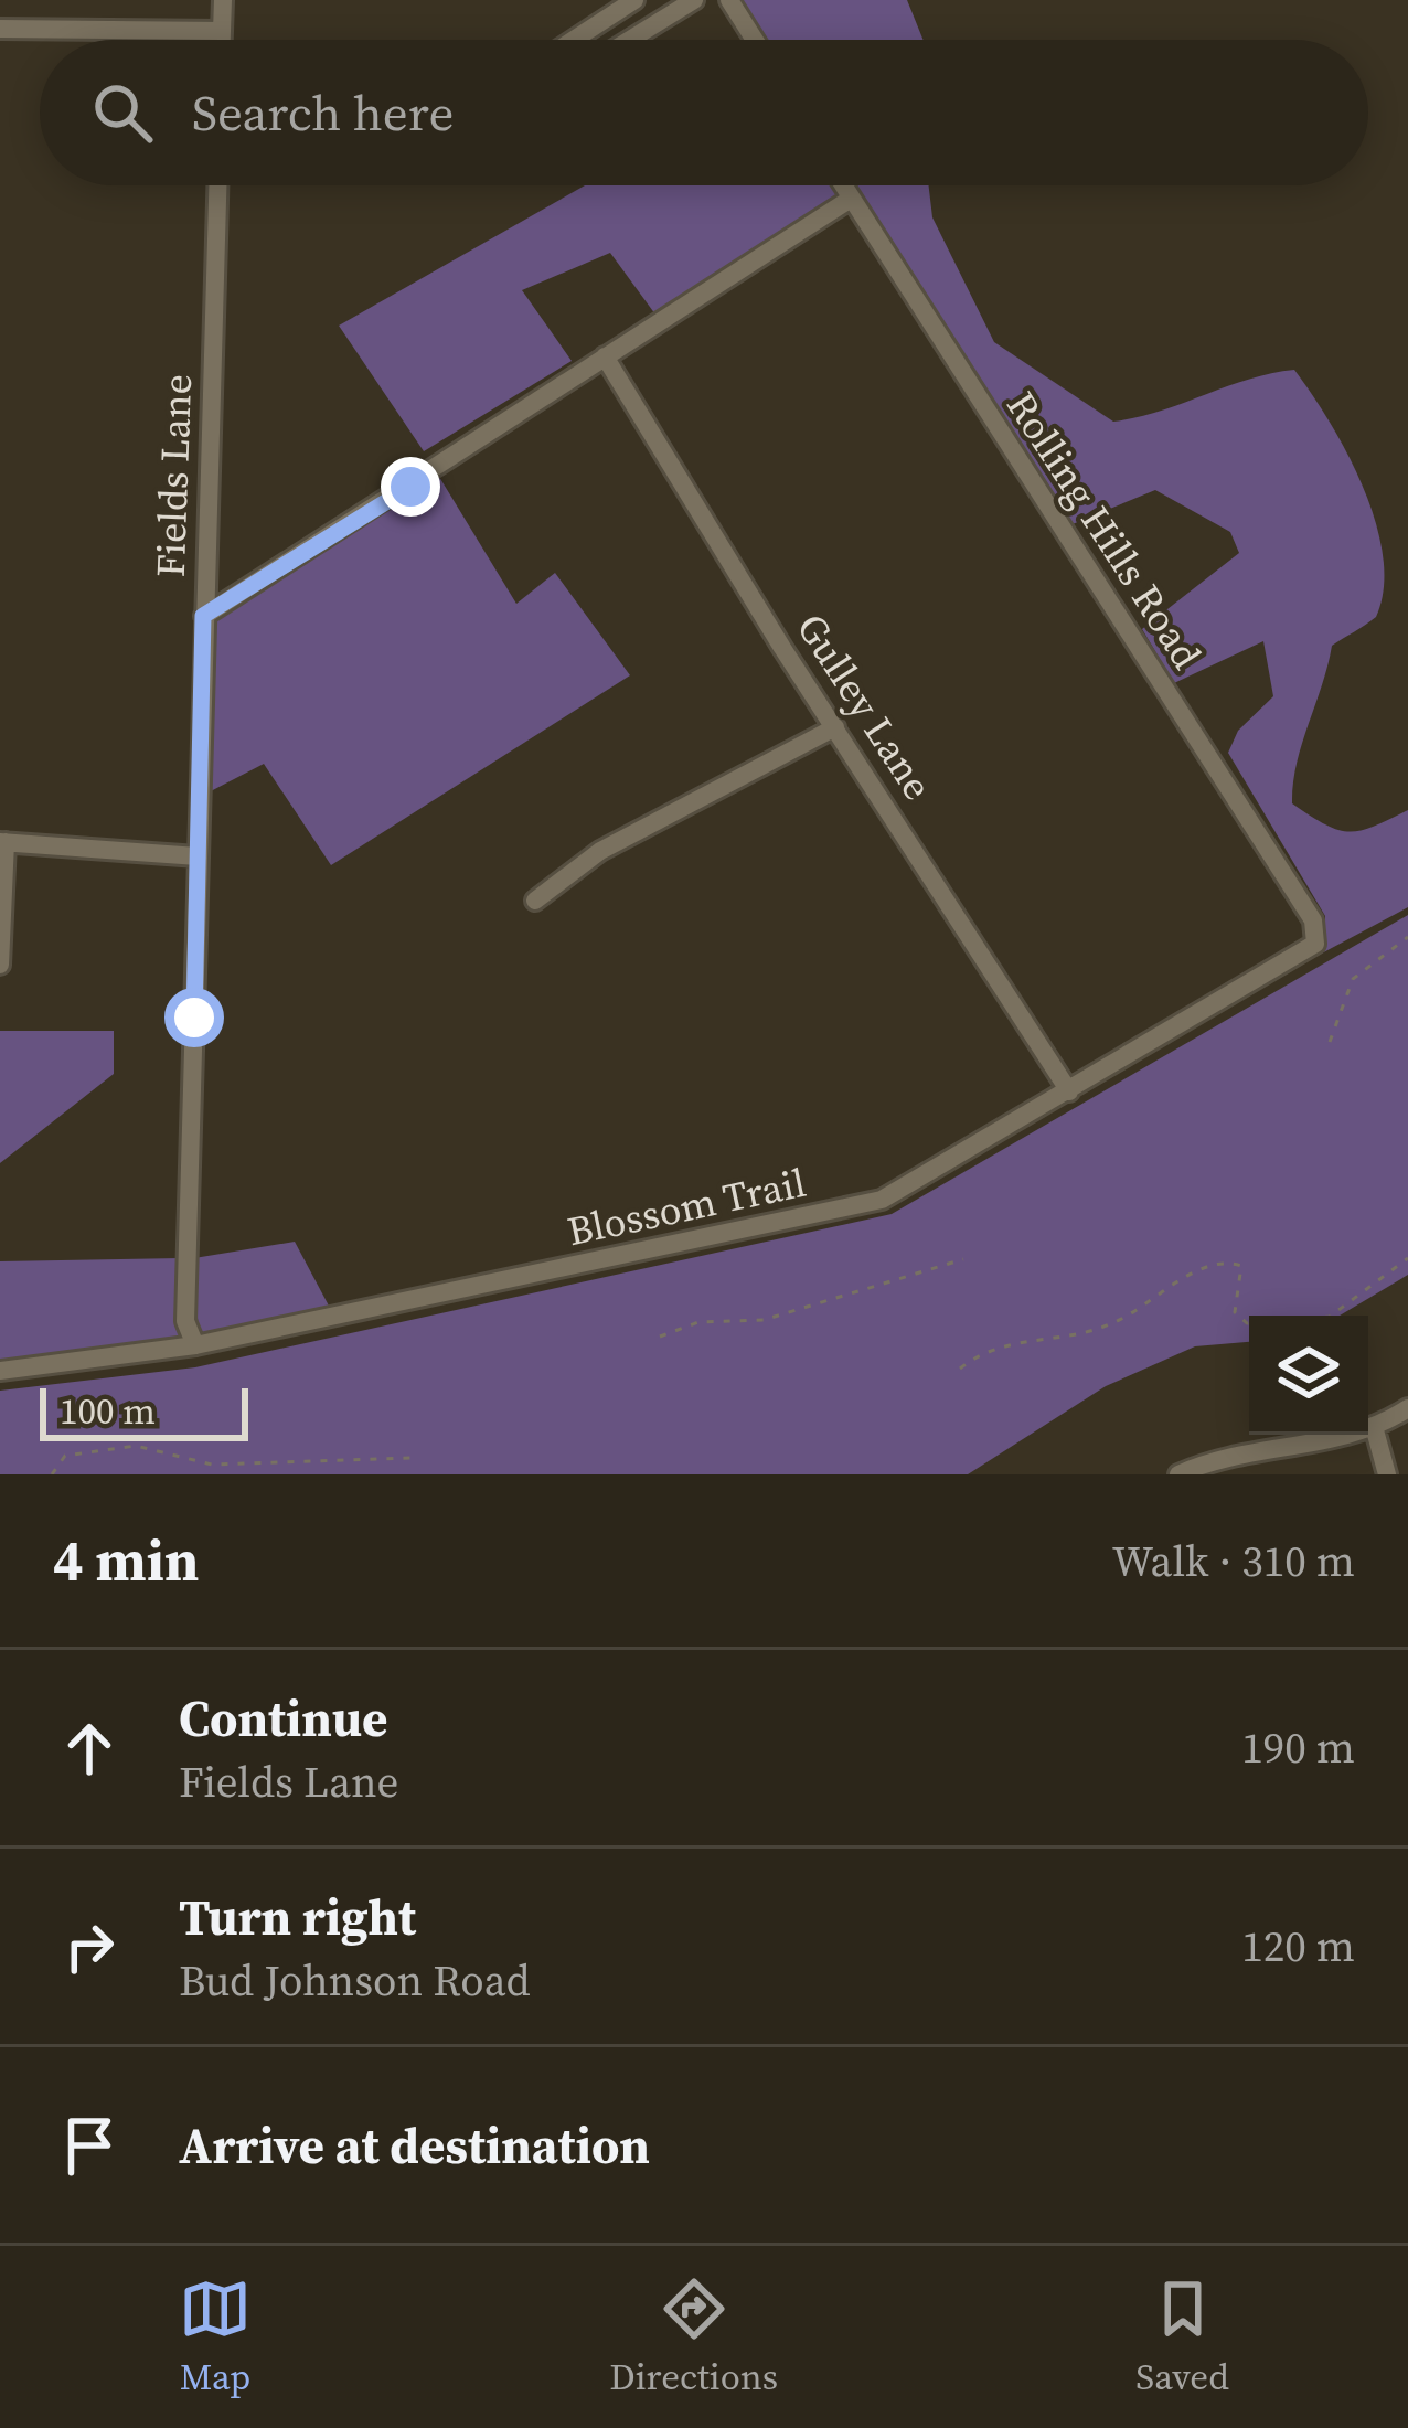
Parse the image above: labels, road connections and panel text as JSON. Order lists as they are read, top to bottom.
{
  "streets": {
    "street": [
      "Fields Lane",
      "Rolling Hills Road",
      "Gulley Lane",
      "Blossom Trail"
    ]
  },
  "crossings": [
    ["Fields Lane", "Blossom Trail"],
    ["Rolling Hills Road", "Blossom Trail"],
    ["Gulley Lane", "Blossom Trail"]
  ],
  "scale_bar": "100 m",
  "page": {
    "search": "Search here",
    "scale": "100 m",
    "heading": ["4 min", "Walk · 310 m"],
    "list": [
      ["Continue", "Fields Lane", "190 m"],
      ["Turn right", "Bud Johnson Road", "120 m"],
      "Arrive at destination"
    ],
    "nav": ["Map", "Directions", "Saved"]
  }
}
